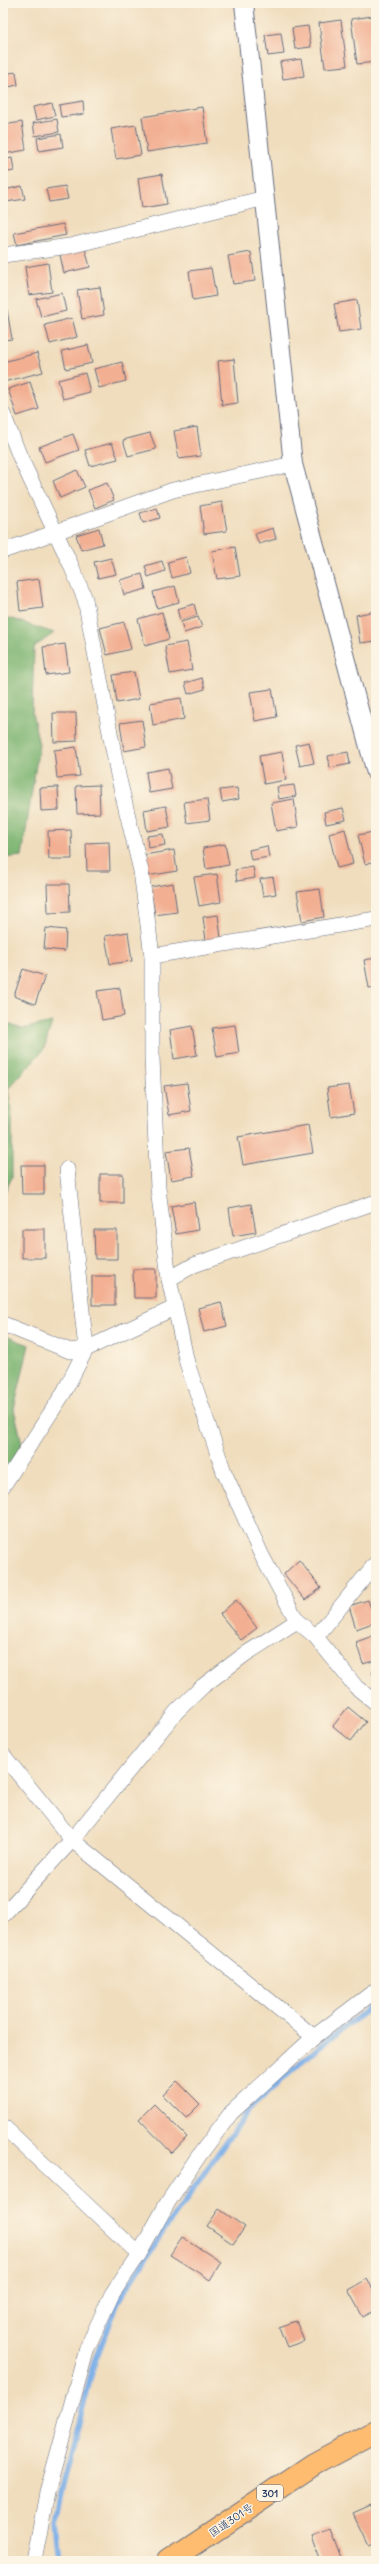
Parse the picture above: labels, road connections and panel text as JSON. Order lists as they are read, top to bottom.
{
  "streets": {
    "highway": ["301", "国道301号"]
  }
}
